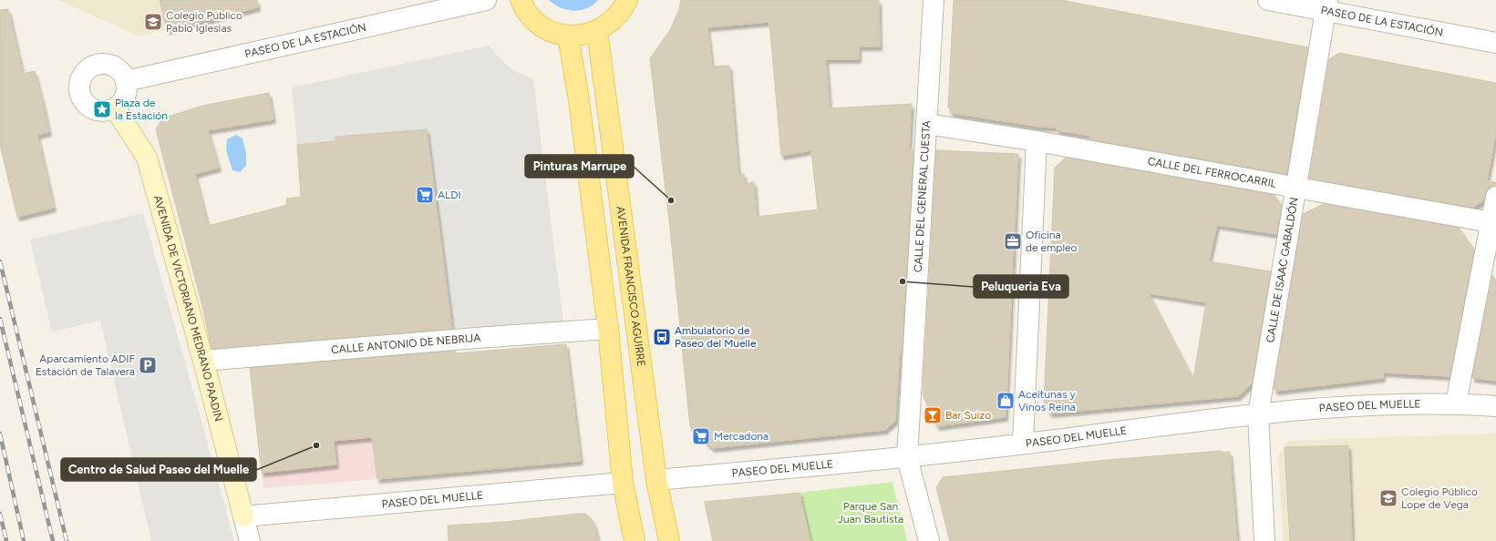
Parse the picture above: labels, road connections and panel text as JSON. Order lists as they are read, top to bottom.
{
  "streets": {
    "main road": ["AVENIDA FRANCISCO AGUIRRE"],
    "street": [
      "PASEO DE LA ESTACIÓN",
      "CALLE DEL FERROCARRIL",
      "CALLE DEL GENERAL CUESTA",
      "CALLE DE ISAAC GABALDÓN",
      "AVENIDA DE VICTORIANO MEDRANO PAADIN",
      "CALLE ANTONIO DE NEBRIJA",
      "PASEO DEL MUELLE"
    ]
  },
  "crossings": [
    ["PASEO DE LA ESTACIÓN", "CALLE DE ISAAC GABALDÓN"],
    ["PASEO DE LA ESTACIÓN", "AVENIDA DE VICTORIANO MEDRANO PAADIN"],
    ["CALLE DEL FERROCARRIL", "CALLE DEL GENERAL CUESTA"],
    ["CALLE DEL FERROCARRIL", "CALLE DE ISAAC GABALDÓN"],
    ["CALLE DEL GENERAL CUESTA", "PASEO DEL MUELLE"],
    ["CALLE DE ISAAC GABALDÓN", "PASEO DEL MUELLE"],
    ["AVENIDA FRANCISCO AGUIRRE", "PASEO DEL MUELLE"],
    ["AVENIDA DE VICTORIANO MEDRANO PAADIN", "CALLE ANTONIO DE NEBRIJA"],
    ["AVENIDA DE VICTORIANO MEDRANO PAADIN", "PASEO DEL MUELLE"]
  ],
  "parks": ["Parque San Juan Bautista"],
  "places": {
    "school or university": ["Colegio Público Pablo Iglesias", "Colegio Público Lope de Vega"],
    "place": ["Plaza de la Estación"],
    "supermarket": ["ALDI", "Mercadona"],
    "other": ["Pinturas Marrupe", "Peluqueria Eva", "Centro de Salud Paseo del Muelle"],
    "office": ["Oficina de empleo"],
    "bus stop": ["Ambulatorio de Paseo del Muelle"],
    "parking": ["Aparcamiento ADIF Estación de Talavera"],
    "shop": ["Aceitunas y Vinos Reina"],
    "bar": ["Bar Suizo"]
  }
}
